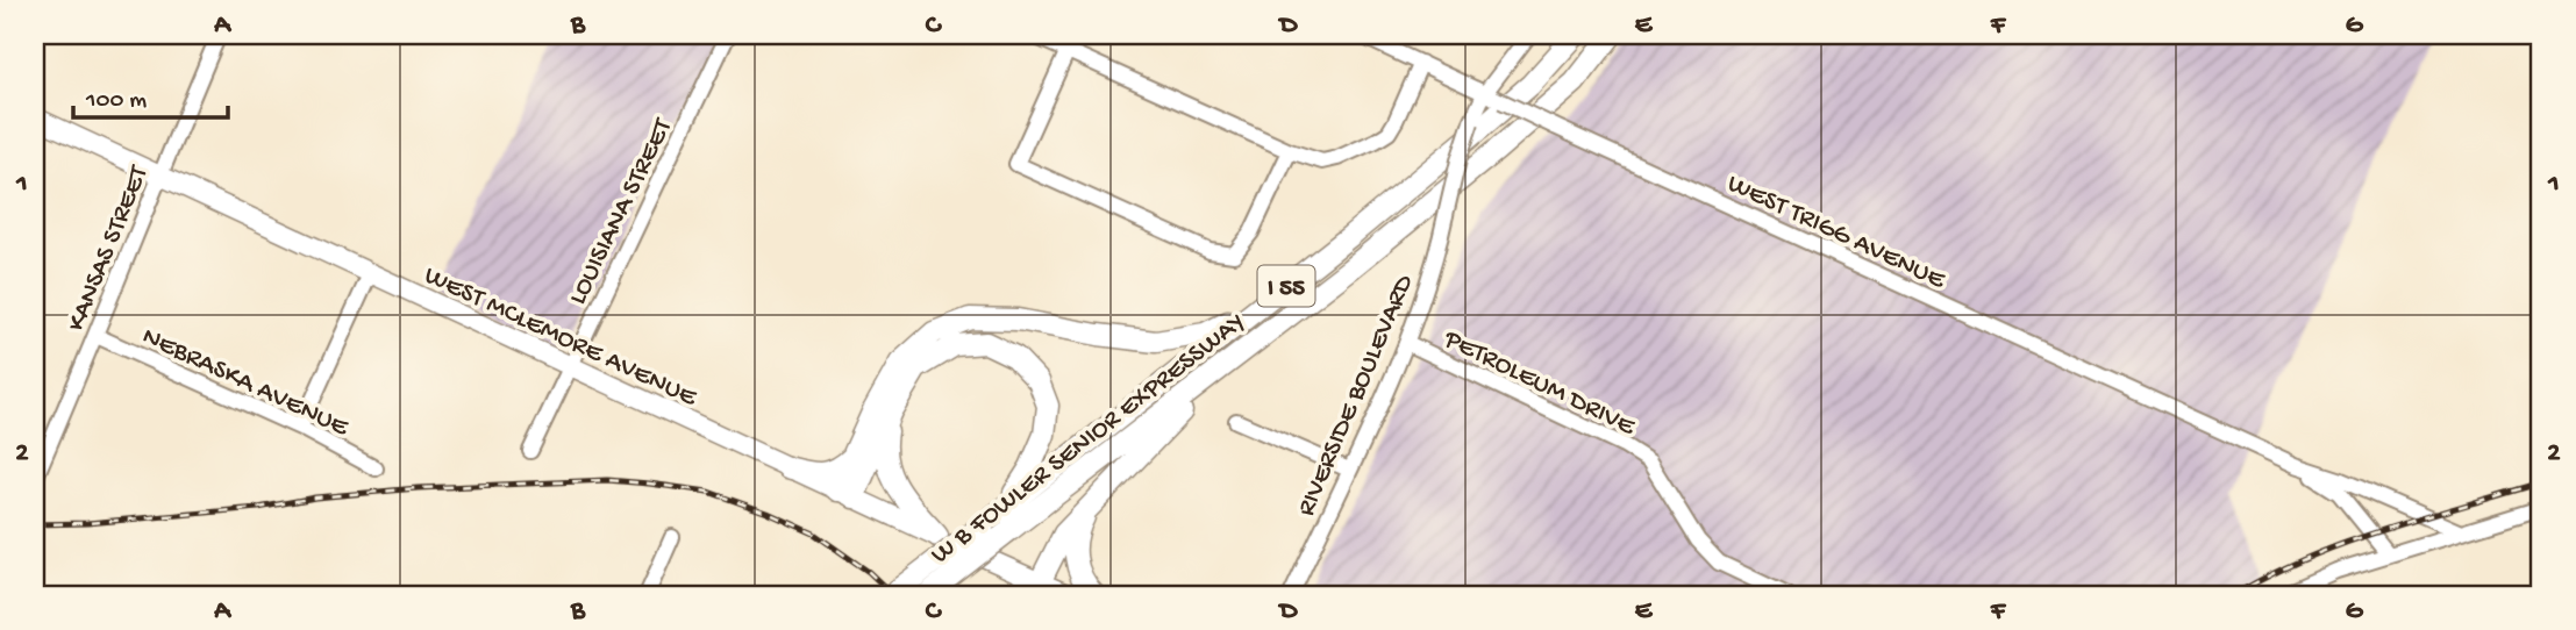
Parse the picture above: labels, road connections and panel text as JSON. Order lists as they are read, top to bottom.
{
  "streets": {
    "highway": ["I 55", "W B FOWLER SENIOR EXPRESSWAY"],
    "main road": ["WEST MCLEMORE AVENUE"],
    "street": [
      "LOUISIANA STREET",
      "WEST TRIGG AVENUE",
      "KANSAS STREET",
      "NEBRASKA AVENUE",
      "PETROLEUM DRIVE",
      "RIVERSIDE BOULEVARD"
    ]
  },
  "crossings": [
    ["LOUISIANA STREET", "WEST MCLEMORE AVENUE"],
    ["WEST TRIGG AVENUE", "RIVERSIDE BOULEVARD"],
    ["KANSAS STREET", "WEST MCLEMORE AVENUE"],
    ["KANSAS STREET", "NEBRASKA AVENUE"],
    ["PETROLEUM DRIVE", "RIVERSIDE BOULEVARD"]
  ],
  "scale_bar": "100 m",
  "grid": {
    "columns": [
      "A",
      "B",
      "C",
      "D",
      "E",
      "F",
      "G"
    ],
    "rows": ["1", "2"]
  }
}
